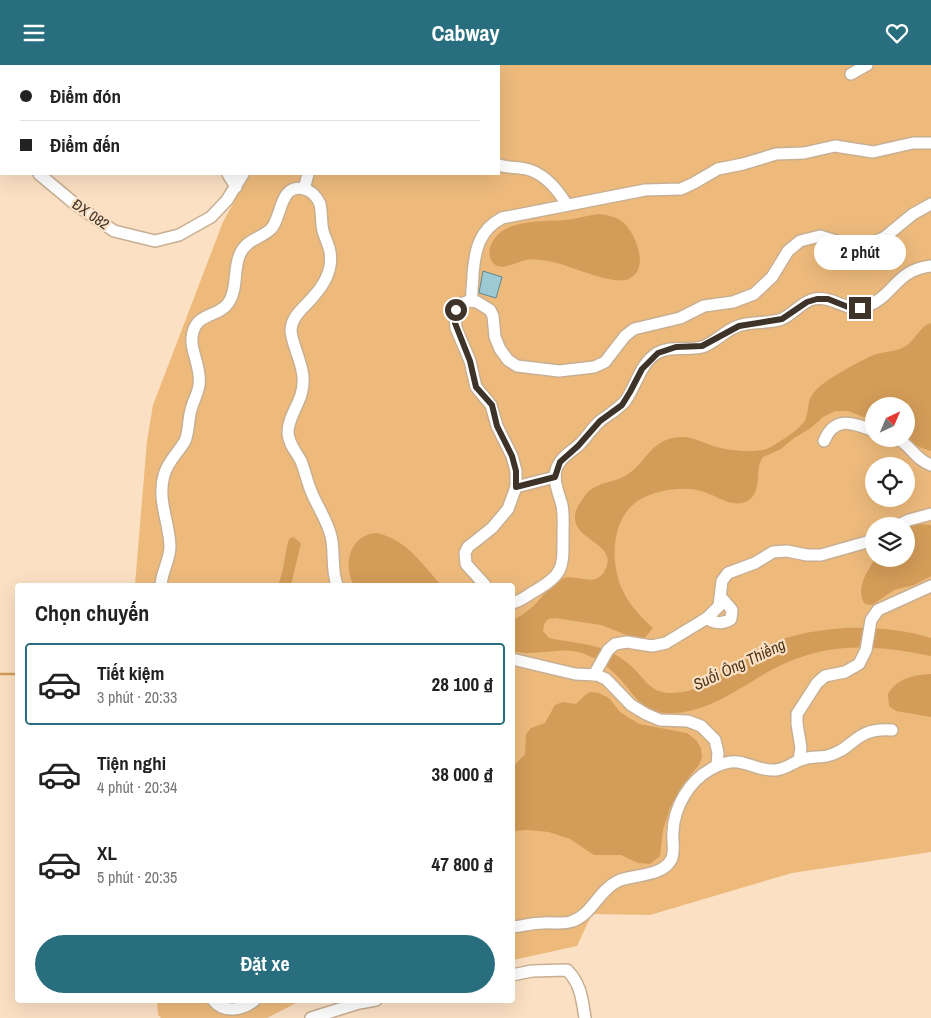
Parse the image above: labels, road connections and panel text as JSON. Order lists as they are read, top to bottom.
{
  "streets": {
    "street": ["ĐX 082"]
  },
  "water": ["Suối Ông Thiềng"],
  "north": "top right",
  "page": {
    "header": "Cabway",
    "banner": ["Điểm đón", "Điểm đến"],
    "bubble": "2 phút",
    "heading": "Chọn chuyến",
    "list": [
      {
        "name": "Tiết kiệm",
        "note": "3 phút · 20:33",
        "value": "28 100 ₫"
      },
      {
        "name": "Tiện nghi",
        "note": "4 phút · 20:34",
        "value": "38 000 ₫"
      },
      {
        "name": "XL",
        "note": "5 phút · 20:35",
        "value": "47 800 ₫"
      }
    ],
    "buttons": "Đặt xe"
  }
}
